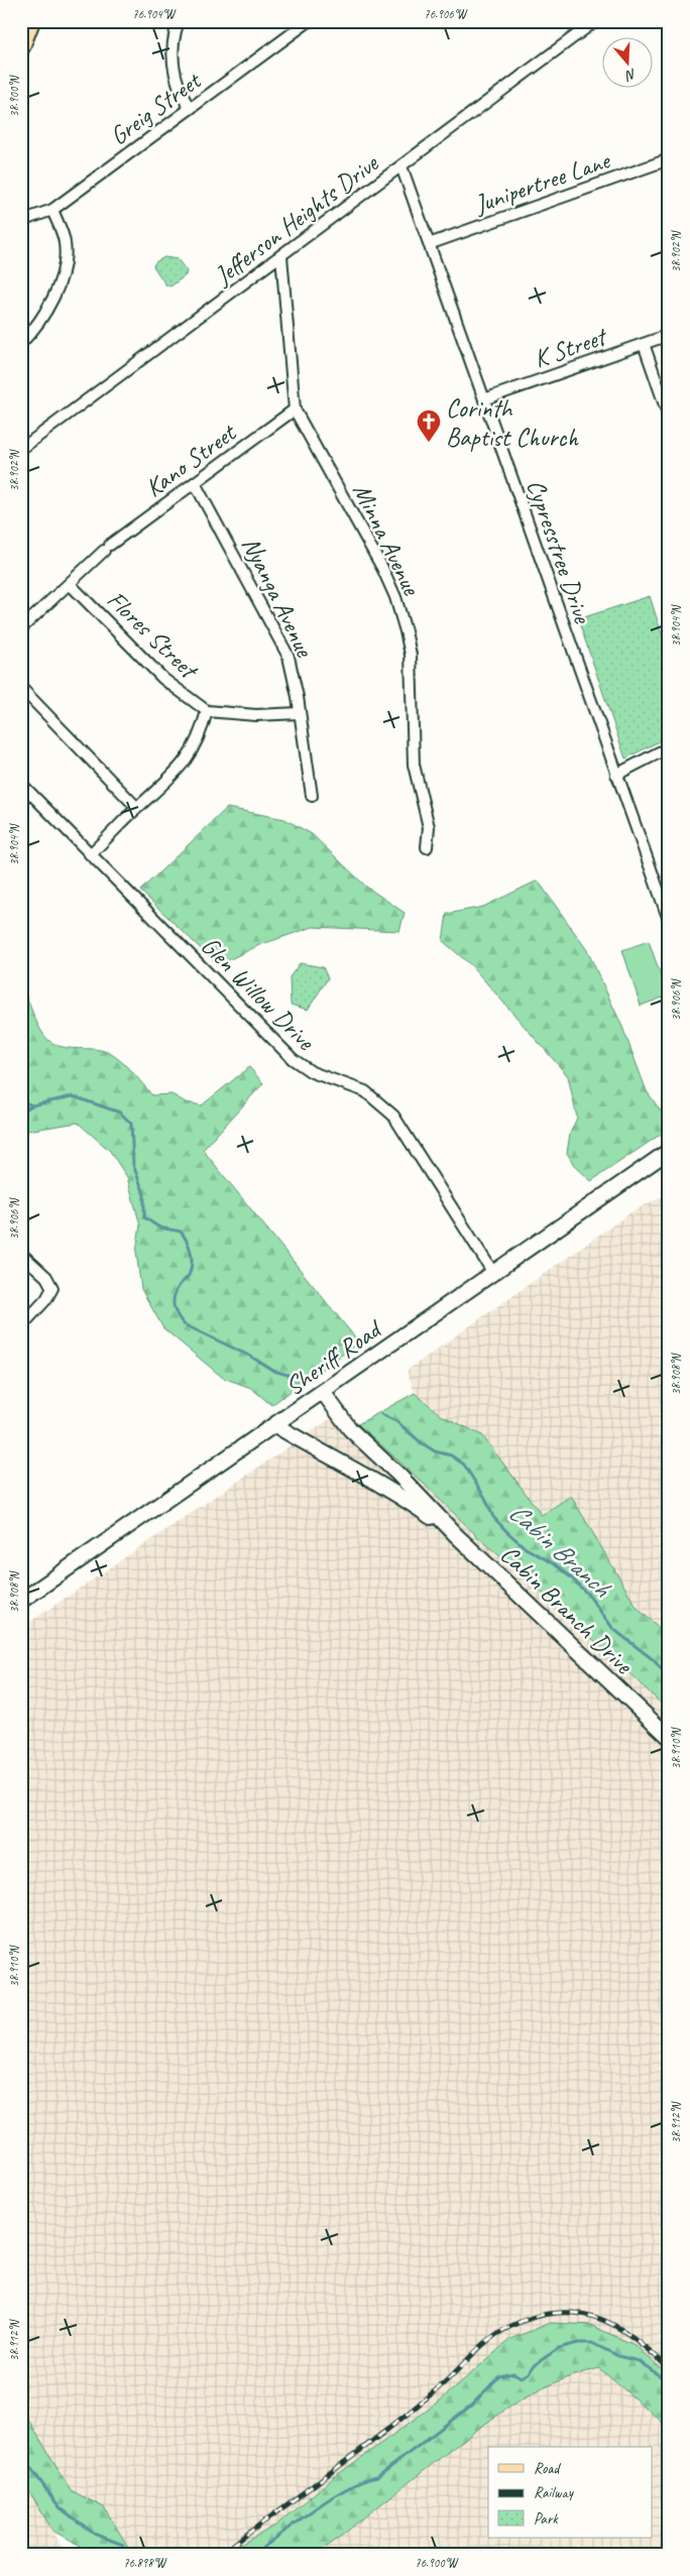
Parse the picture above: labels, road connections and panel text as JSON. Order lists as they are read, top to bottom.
{
  "streets": {
    "main road": ["Sheriff Road", "Cabin Branch Drive"],
    "street": [
      "Greig Street",
      "Junipertree Lane",
      "Jefferson Heights Drive",
      "K Street",
      "Kano Street",
      "Minna Avenue",
      "Cypresstree Drive",
      "Nyanga Avenue",
      "Flores Street",
      "Glen Willow Drive"
    ]
  },
  "crossings": [
    ["Junipertree Lane", "Cypresstree Drive"],
    ["Jefferson Heights Drive", "Minna Avenue"],
    ["Jefferson Heights Drive", "Cypresstree Drive"],
    ["K Street", "Cypresstree Drive"],
    ["Kano Street", "Minna Avenue"],
    ["Kano Street", "Nyanga Avenue"],
    ["Kano Street", "Flores Street"],
    ["Glen Willow Drive", "Sheriff Road"],
    ["Sheriff Road", "Cabin Branch Drive"]
  ],
  "water": ["Cabin Branch"],
  "places": {
    "church": ["Corinth Baptist Church"]
  },
  "legend": ["Road", "Railway", "Park"],
  "north": "bottom",
  "coordinates": [
    "76.904°W",
    "76.906°W",
    "38.900°N",
    "38.902°N",
    "38.904°N",
    "38.906°N",
    "38.908°N",
    "38.910°N",
    "38.912°N",
    "76.898°W",
    "76.900°W"
  ]
}
